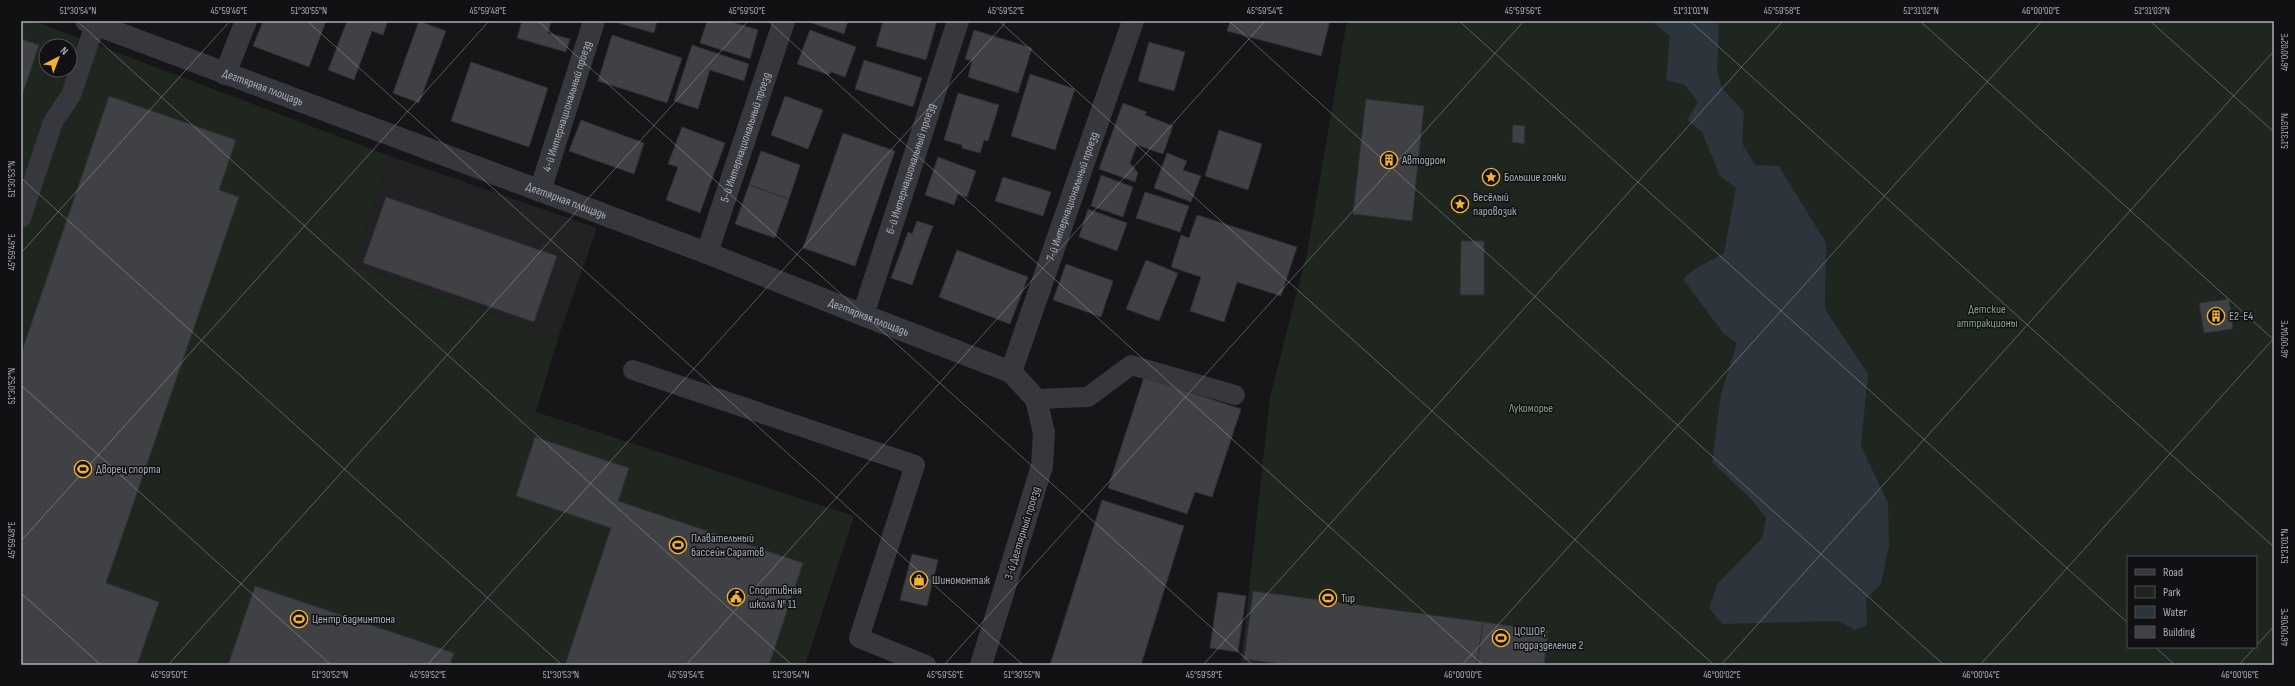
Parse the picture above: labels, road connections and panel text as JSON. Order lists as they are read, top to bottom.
{
  "streets": {
    "street": [
      "Дегтярная площадь",
      "4-й Интернациональный проезд",
      "5-й Интернациональный проезд",
      "6-й Интернациональный проезд",
      "7-й Интернациональный проезд",
      "3-й Дегтярный проезд"
    ]
  },
  "crossings": [
    ["Дегтярная площадь", "4-й Интернациональный проезд"],
    ["Дегтярная площадь", "5-й Интернациональный проезд"],
    ["Дегтярная площадь", "6-й Интернациональный проезд"],
    ["Дегтярная площадь", "7-й Интернациональный проезд"],
    ["Дегтярная площадь", "3-й Дегтярный проезд"]
  ],
  "parks": ["Детские аттракционы", "Лукоморье"],
  "places": {
    "building": ["Автодром", "E2-E4"],
    "place": ["Большие гонки", "Весёлый паровозик"],
    "sports": [
      "Дворец спорта",
      "Плавательный бассейн Саратов",
      "Тир",
      "Центр бадминтона",
      "ЦСШОР, подразделение 2"
    ],
    "shop": ["Шиномонтаж"],
    "public building": ["Спортивная школа № 11"]
  },
  "legend": [
    "Road",
    "Park",
    "Water",
    "Building"
  ],
  "north": "top right",
  "coordinates": [
    "51°30'54\"N",
    "45°59'46\"E",
    "51°30'55\"N",
    "45°59'48\"E",
    "45°59'50\"E",
    "45°59'52\"E",
    "45°59'54\"E",
    "45°59'56\"E",
    "51°31'01\"N",
    "45°59'58\"E",
    "51°31'02\"N",
    "46°00'00\"E",
    "51°31'03\"N",
    "46°00'02\"E",
    "51°30'53\"N",
    "46°00'04\"E",
    "51°30'52\"N",
    "46°00'06\"E"
  ]
}
